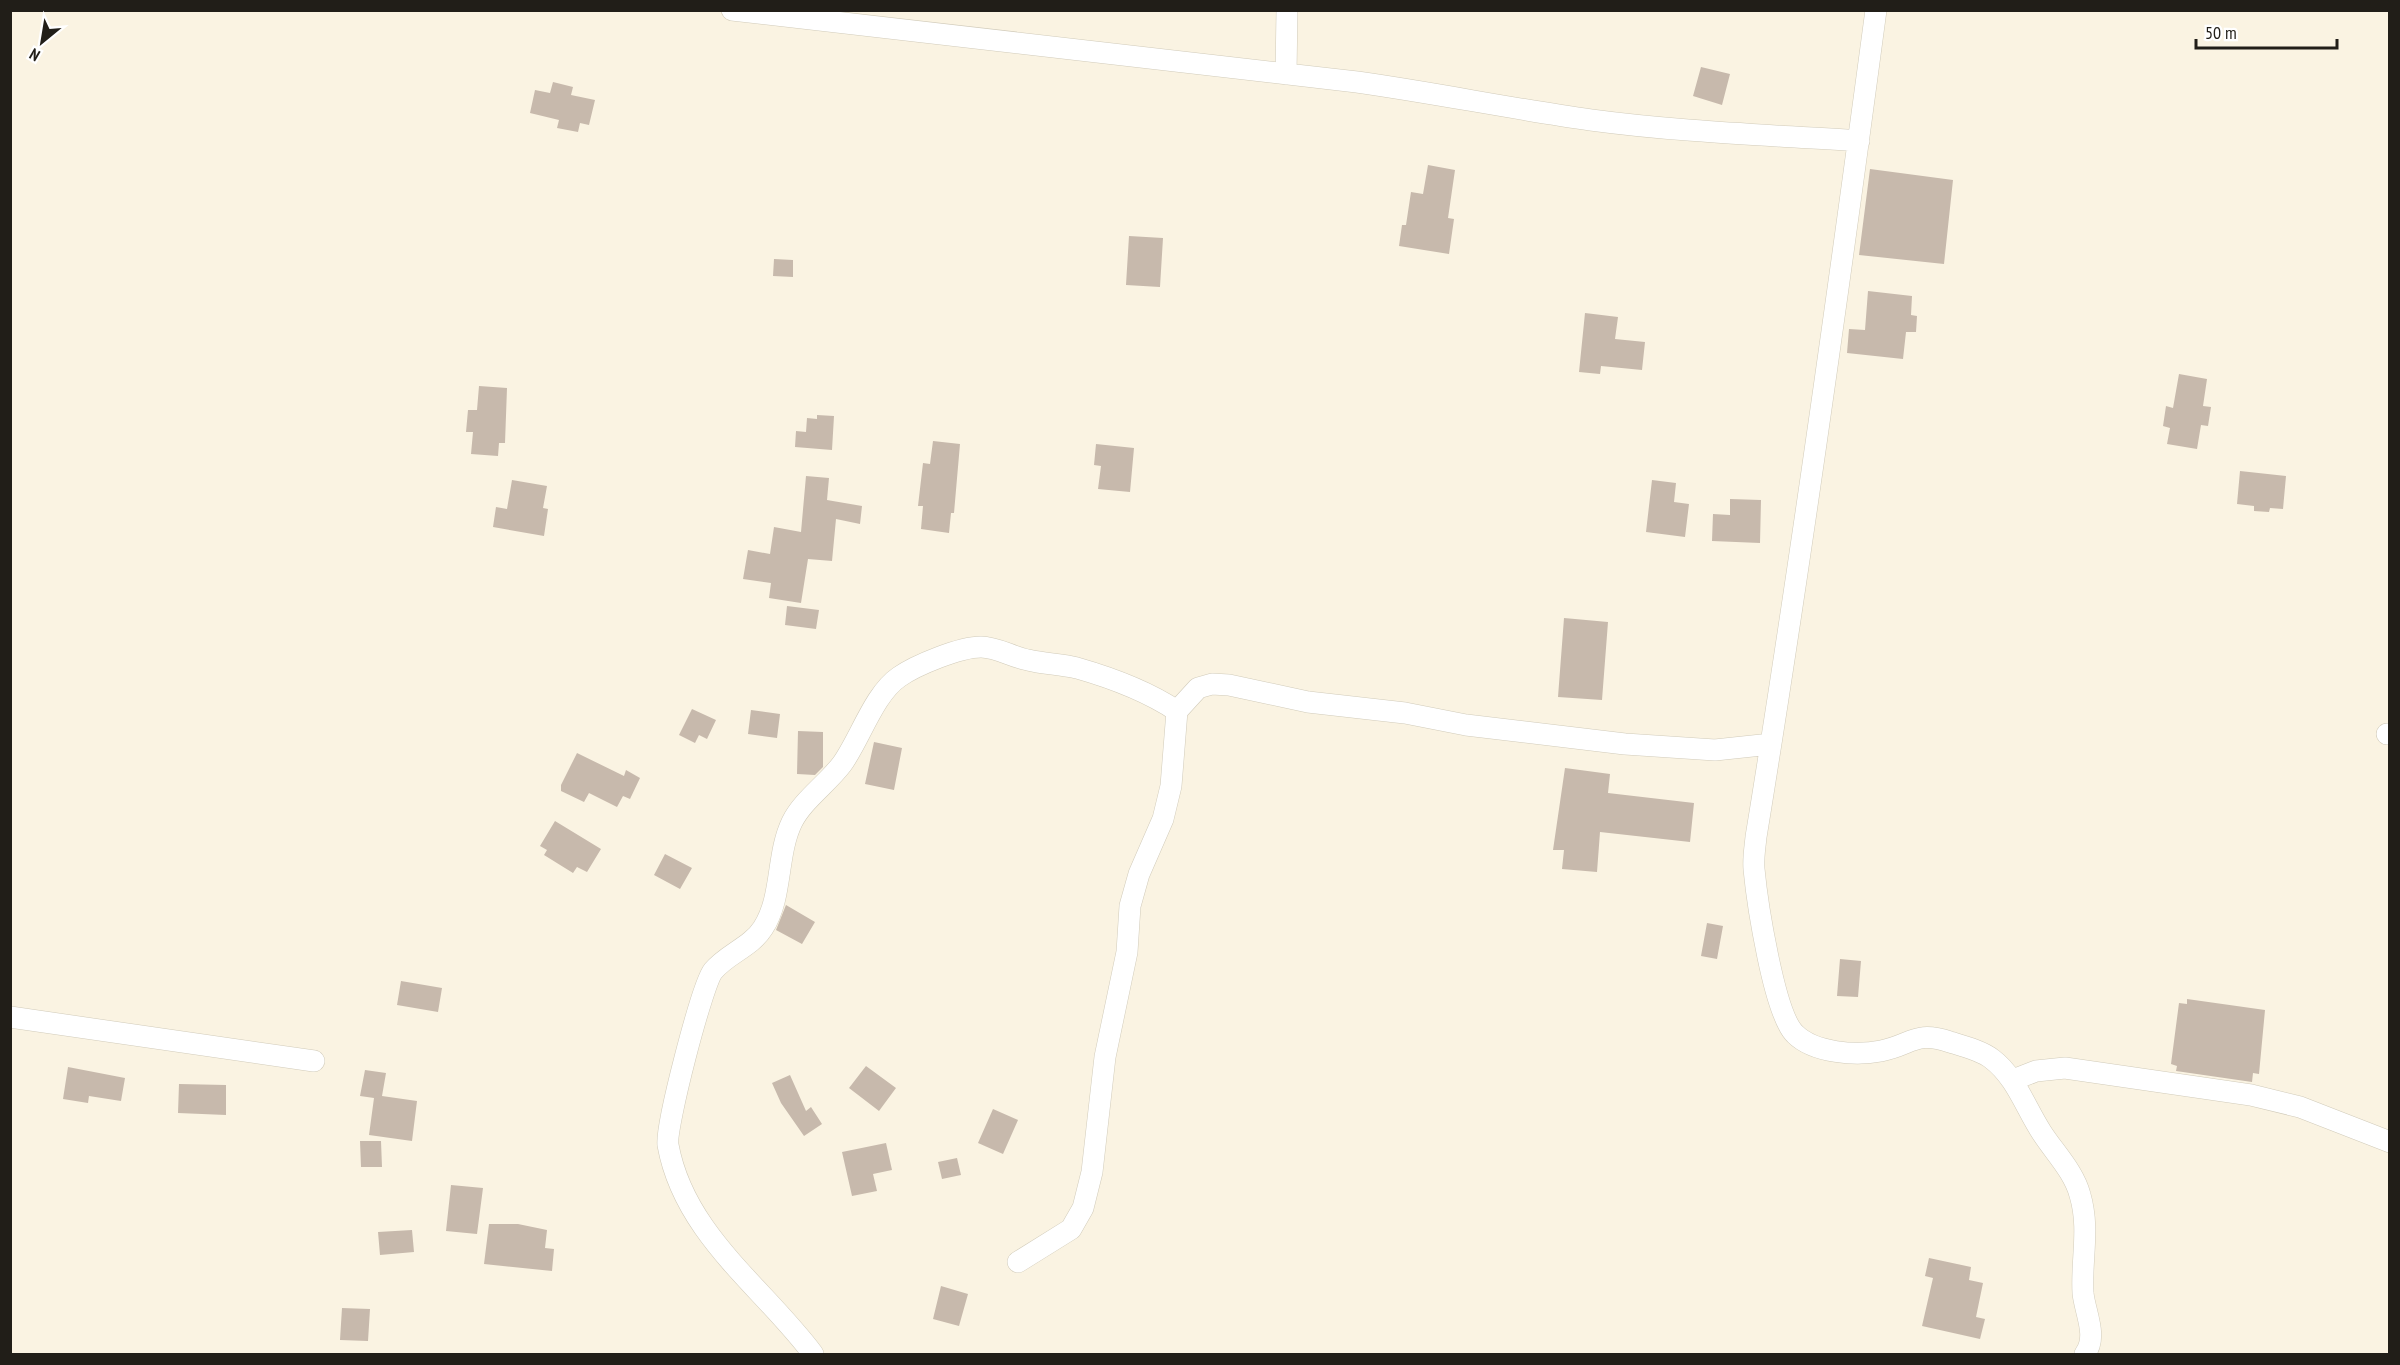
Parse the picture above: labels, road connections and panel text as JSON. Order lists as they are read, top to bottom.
{
  "scale_bar": "50 m",
  "north": "bottom left"
}
